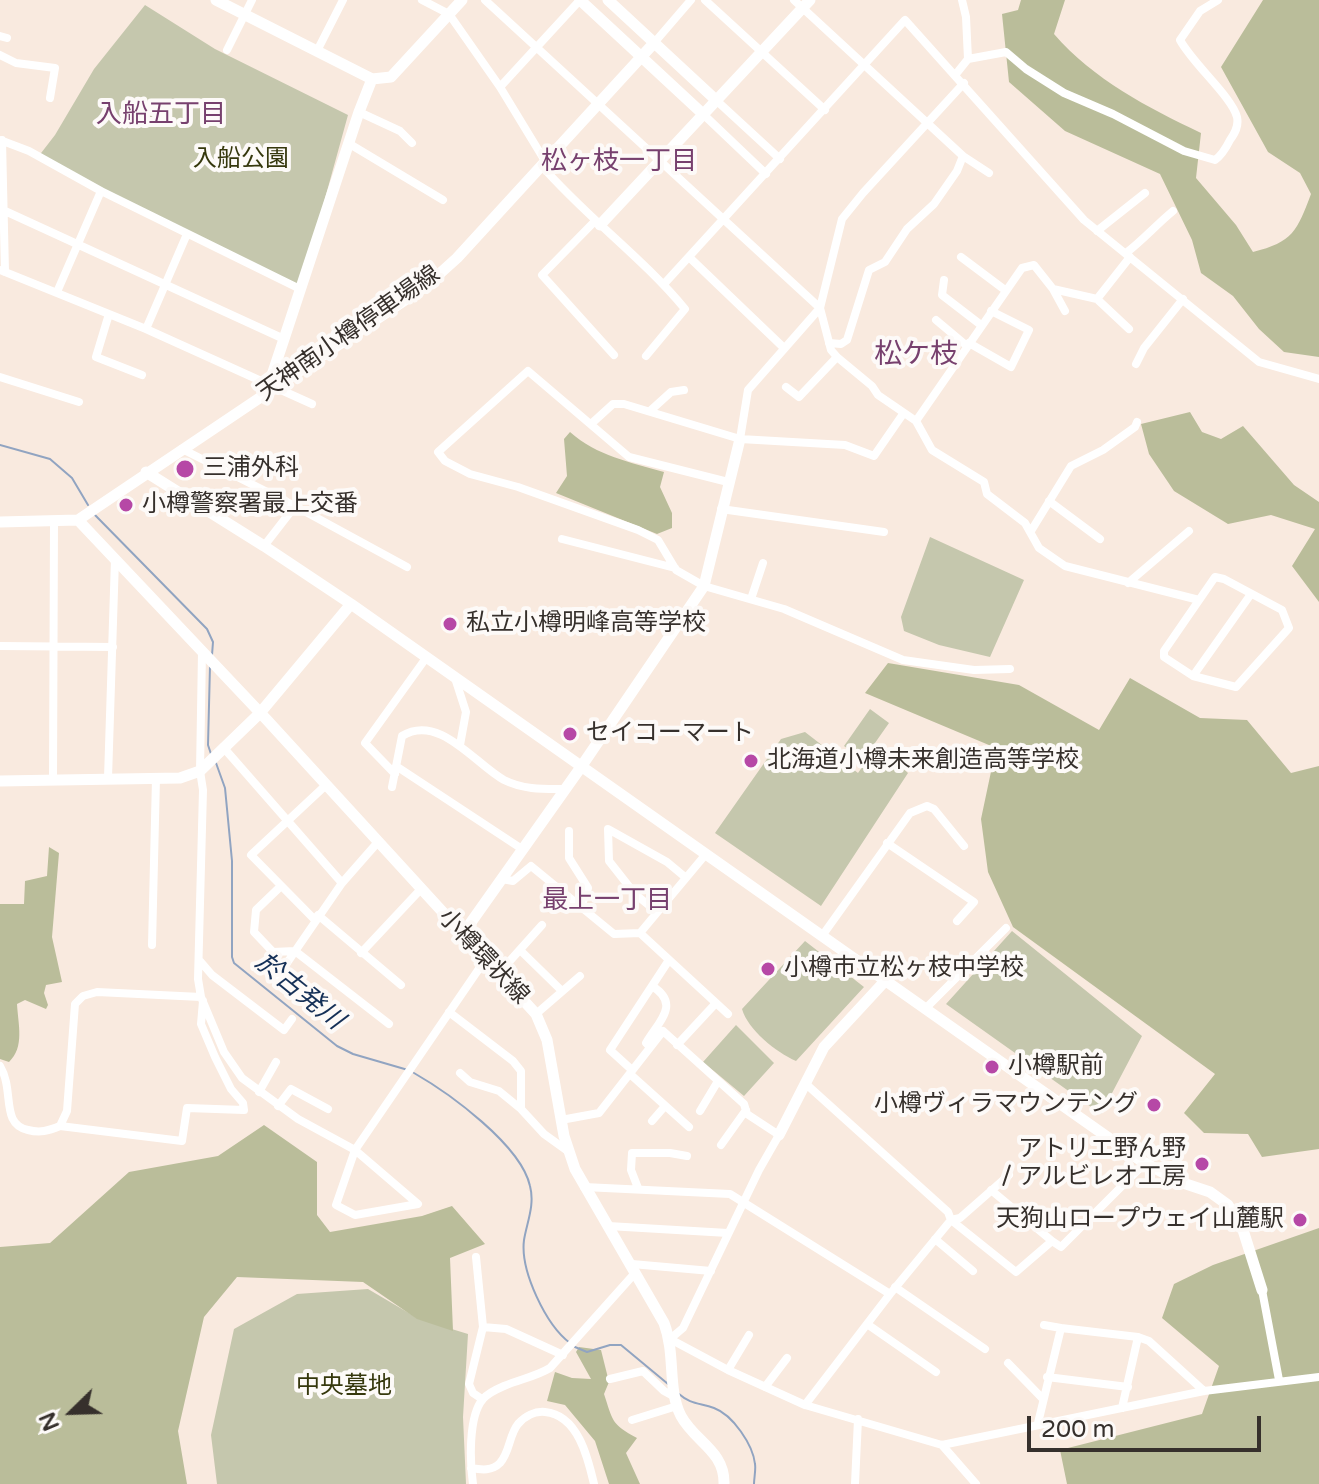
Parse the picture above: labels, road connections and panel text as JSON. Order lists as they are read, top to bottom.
{
  "streets": {
    "street": ["天神南小樽停車場線", "小樽環状線"]
  },
  "crossings": [
    ["天神南小樽停車場線", "小樽環状線"]
  ],
  "districts": [
    "入船五丁目",
    "松ヶ枝一丁目",
    "松ケ枝",
    "最上一丁目"
  ],
  "water": ["於古発川"],
  "parks": ["入船公園", "中央墓地"],
  "places": [
    "三浦外科",
    "小樽警察署最上交番",
    "私立小樽明峰高等学校",
    "セイコーマート",
    "北海道小樽未来創造高等学校",
    "小樽市立松ヶ枝中学校",
    "小樽駅前",
    "小樽ヴィラマウンテング",
    "アトリエ野ん野 / アルビレオ工房",
    "天狗山ロープウェイ山麓駅"
  ],
  "scale_bar": "200 m",
  "north": "bottom left"
}
